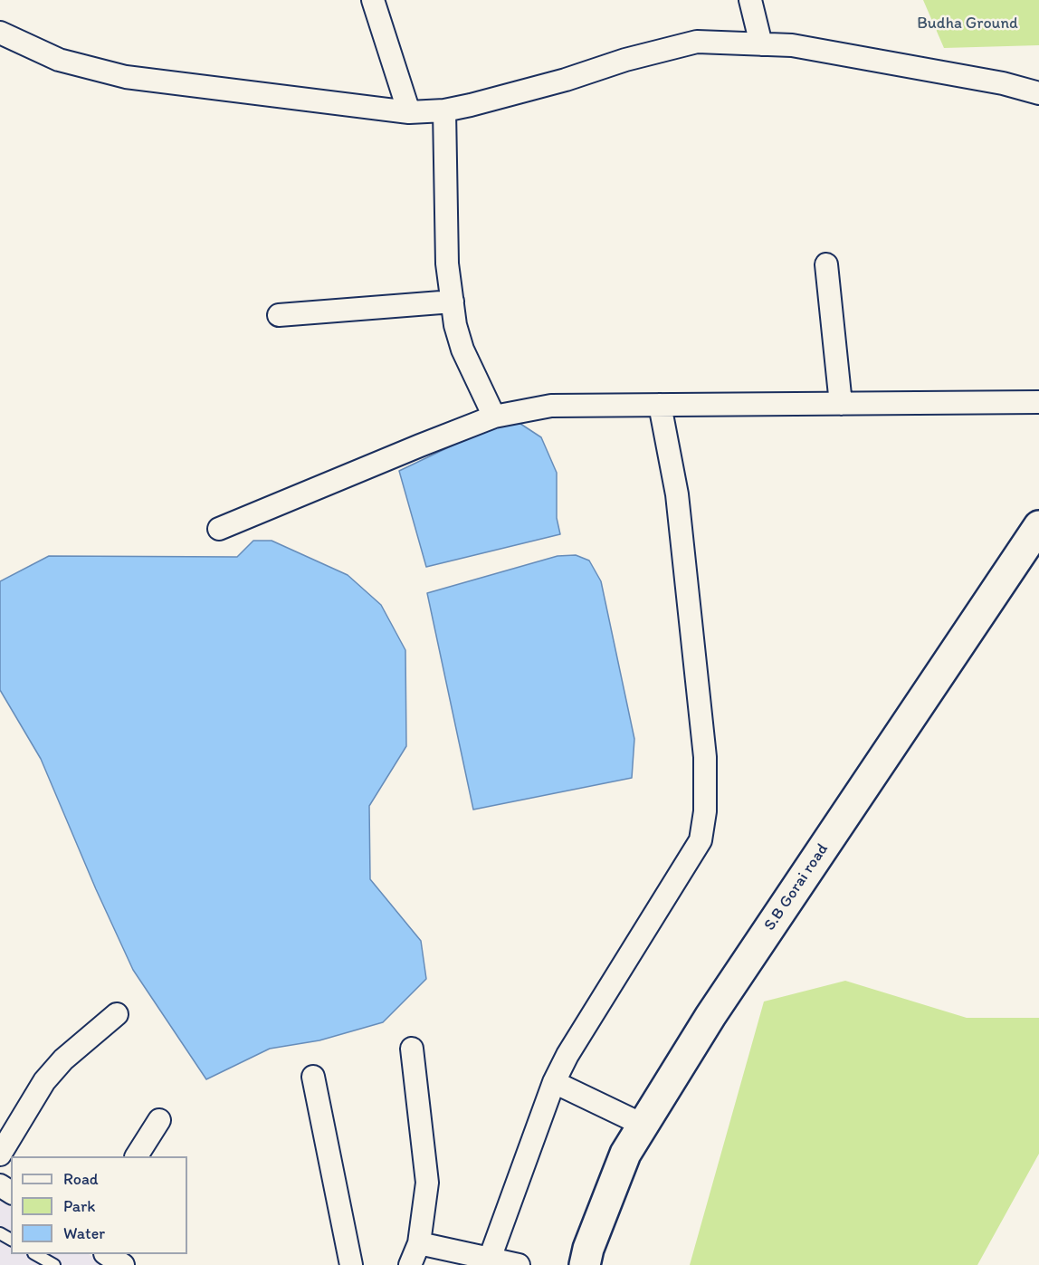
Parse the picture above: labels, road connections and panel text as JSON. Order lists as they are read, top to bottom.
{
  "streets": {
    "street": ["S.B Gorai road"]
  },
  "parks": ["Budha Ground"],
  "legend": ["Road", "Park", "Water"]
}
